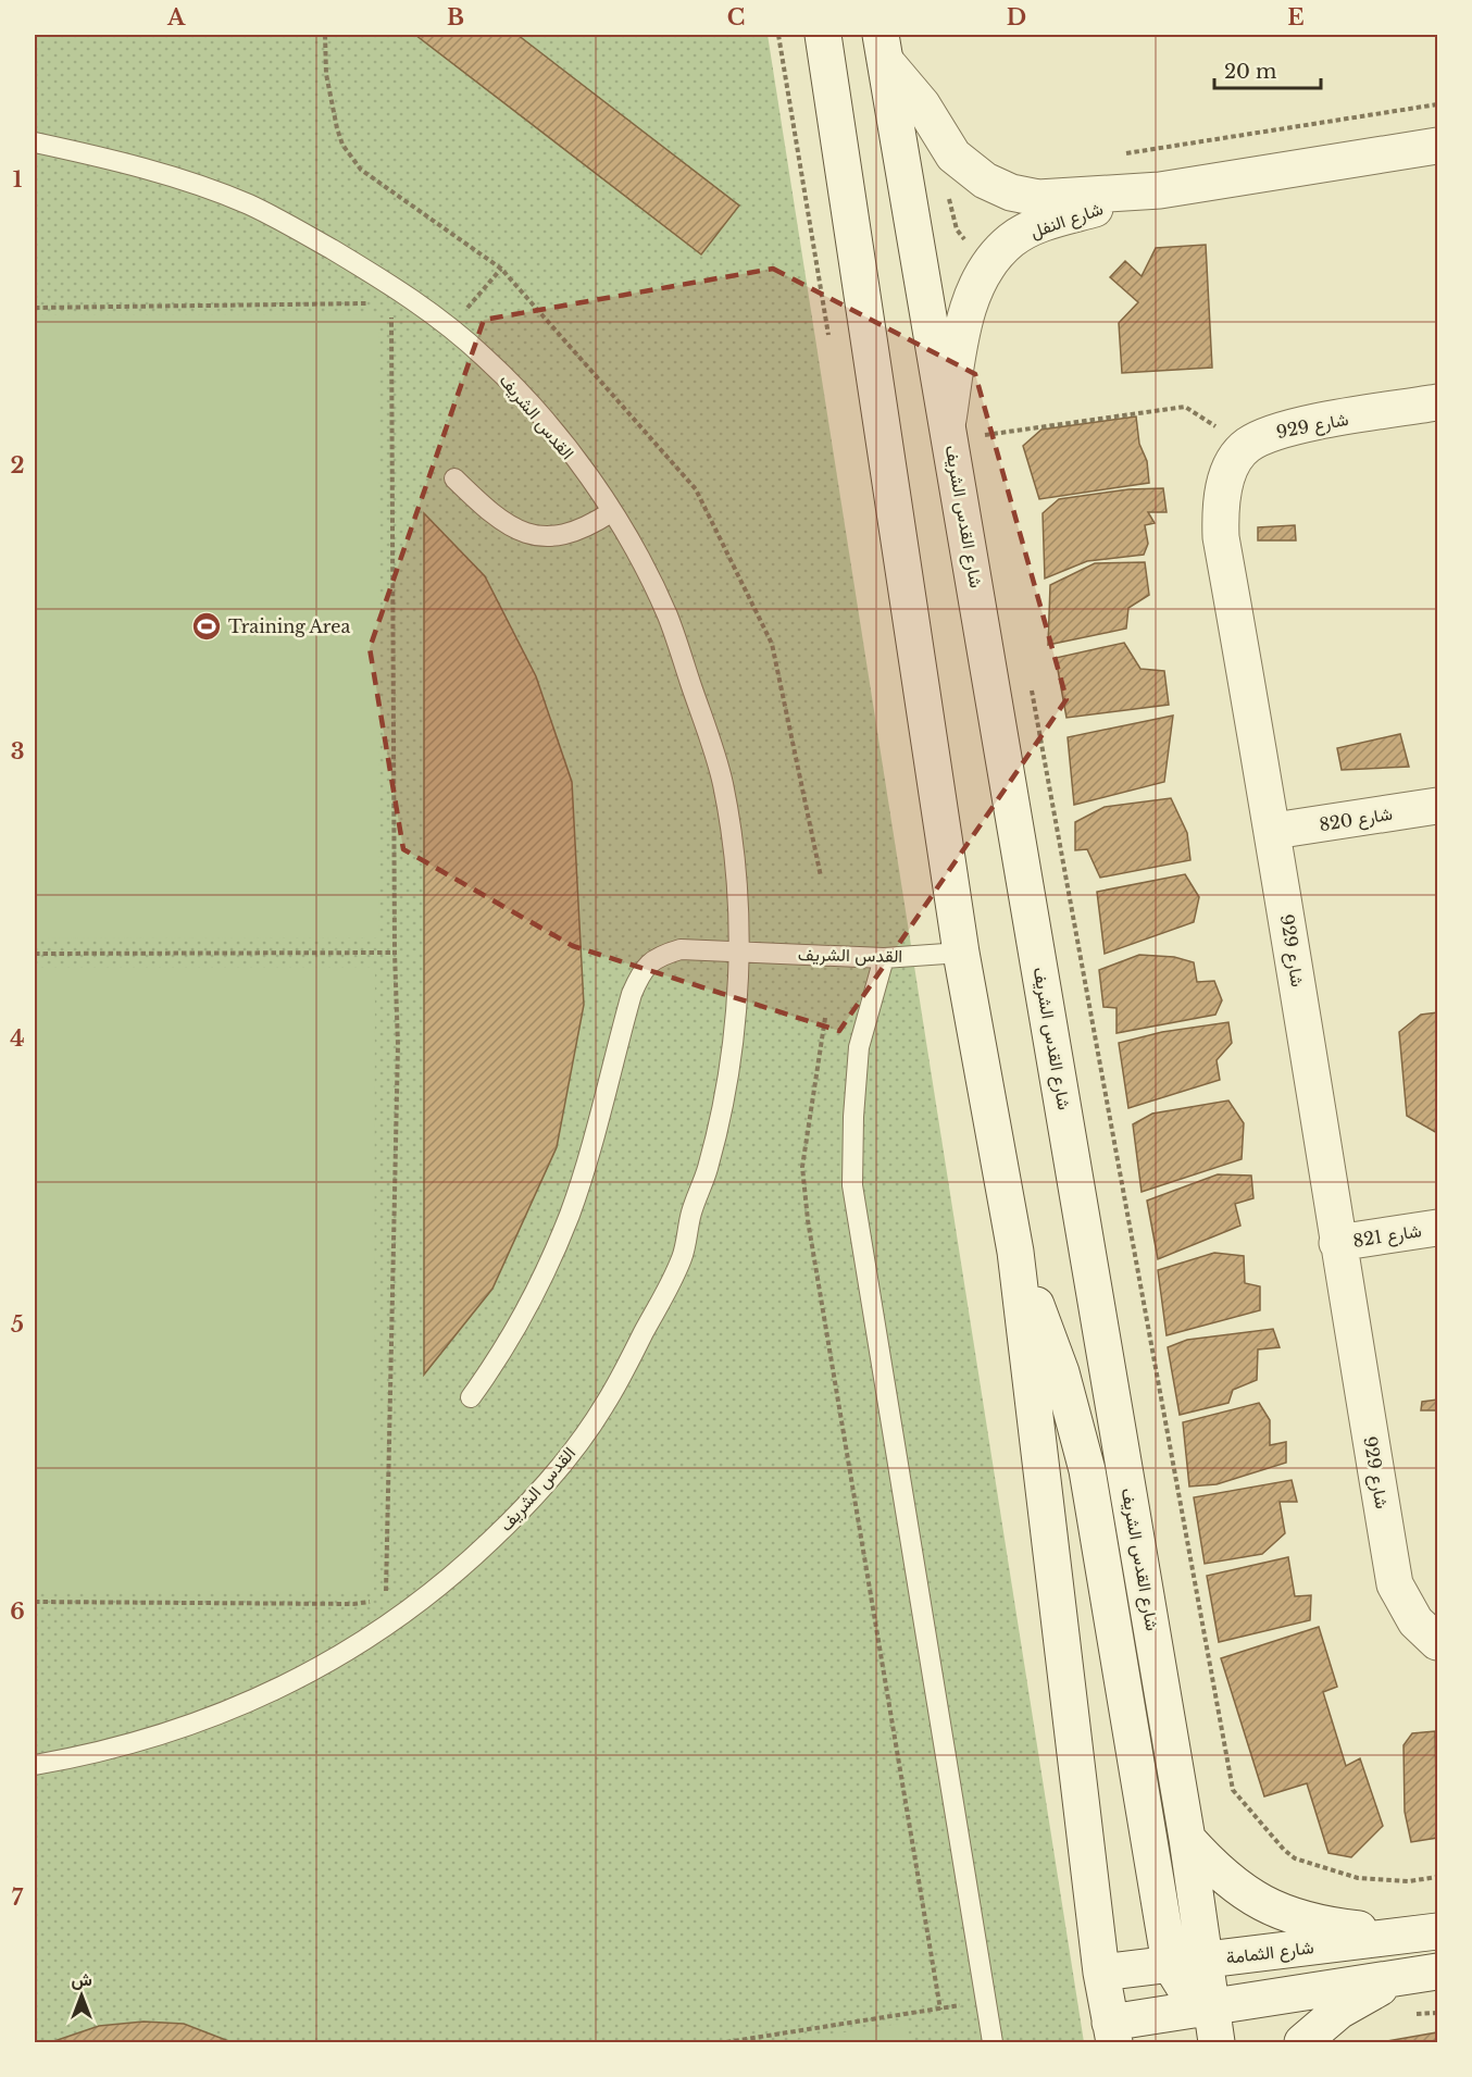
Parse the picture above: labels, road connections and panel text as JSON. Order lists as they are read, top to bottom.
{
  "streets": {
    "street": [
      "شارع النفل",
      "شارع 929",
      "شارع القدس الشريف",
      "شارع 820",
      "شارع 821",
      "شارع الثمامة"
    ],
    "lane": ["القدس الشريف"]
  },
  "crossings": [
    ["شارع النفل", "شارع القدس الشريف"],
    ["شارع 929", "شارع 820"],
    ["شارع 929", "شارع 821"],
    ["شارع القدس الشريف", "شارع الثمامة"]
  ],
  "places": {
    "sports": ["Training Area"]
  },
  "scale_bar": "20 m",
  "north": "top",
  "grid": {
    "columns": [
      "A",
      "B",
      "C",
      "D",
      "E"
    ],
    "rows": [
      "1",
      "2",
      "3",
      "4",
      "5",
      "6",
      "7"
    ]
  }
}
